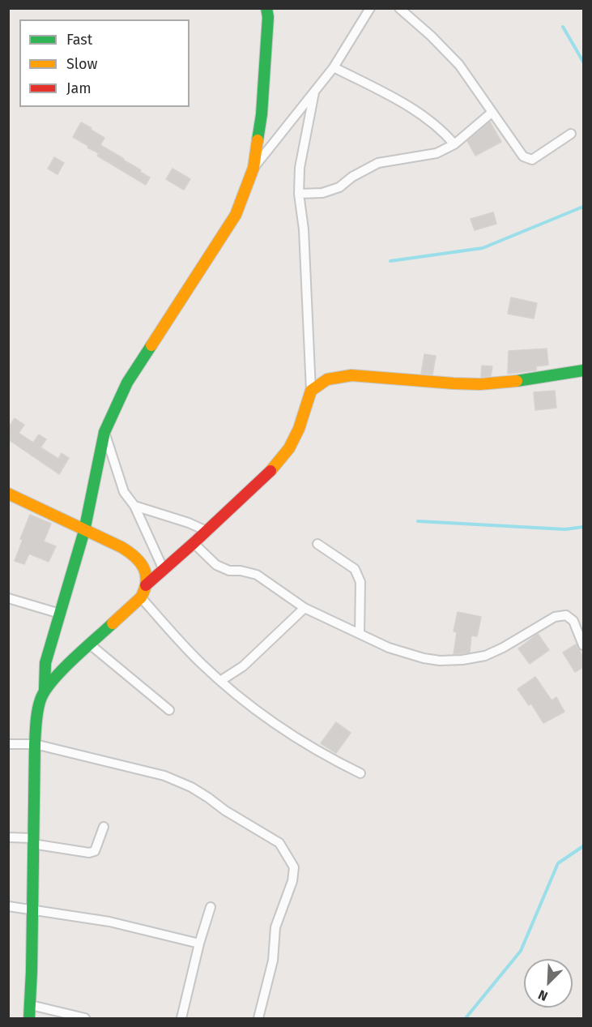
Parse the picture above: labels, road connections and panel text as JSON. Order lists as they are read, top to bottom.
{
  "legend": ["Fast", "Slow", "Jam"],
  "north": "bottom left"
}
